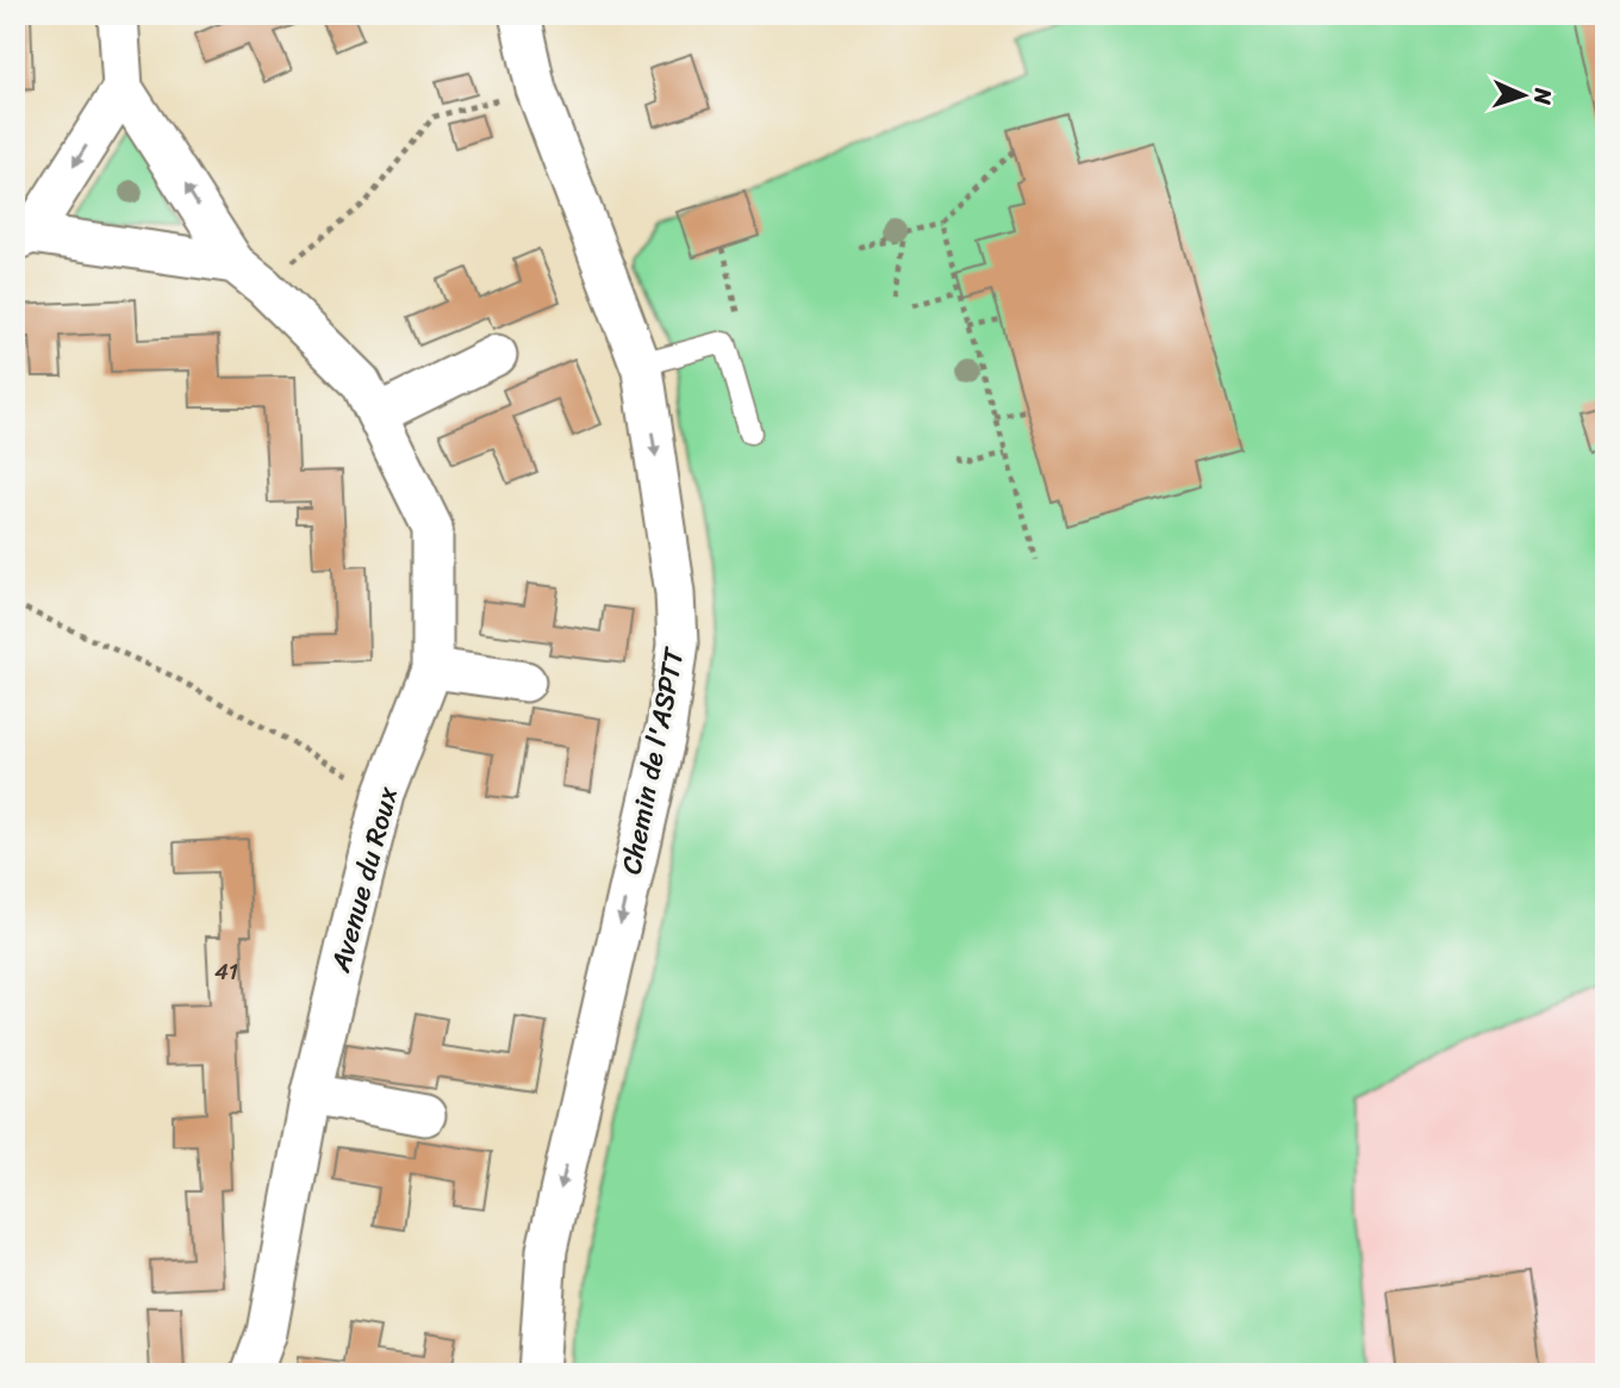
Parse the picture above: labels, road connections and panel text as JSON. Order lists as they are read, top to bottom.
{
  "streets": {
    "street": ["Chemin de l'ASPTT", "Avenue du Roux"]
  },
  "one_way": ["Chemin de l'ASPTT"],
  "house_numbers": ["41"],
  "north": "right"
}
